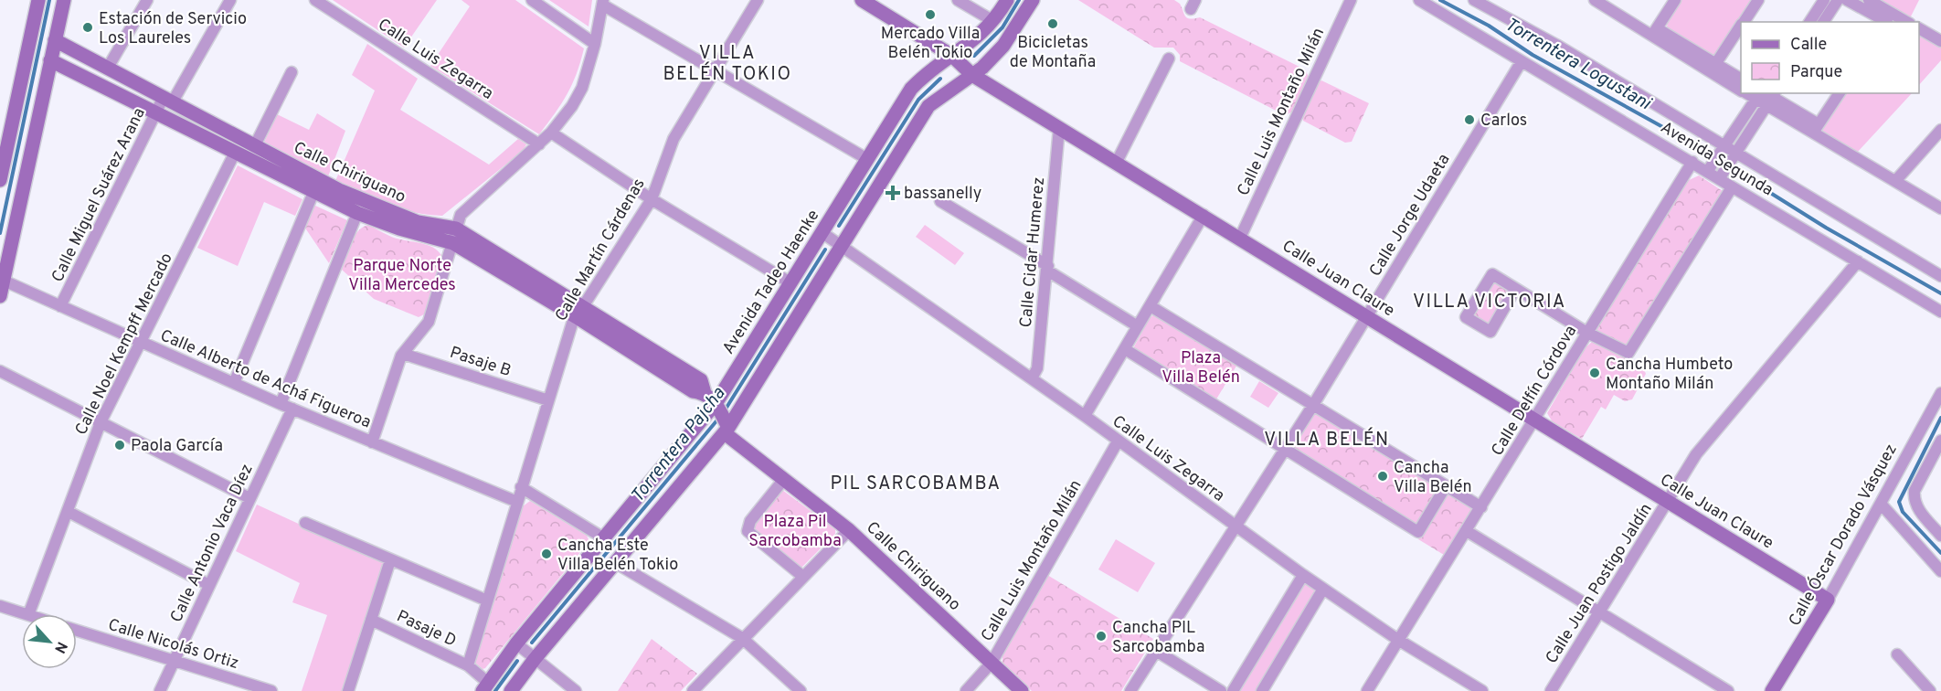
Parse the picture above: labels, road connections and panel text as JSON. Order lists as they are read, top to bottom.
{
  "streets": {
    "street": [
      "Calle Luis Zegarra",
      "Calle Luis Montaño Milán",
      "Avenida Segunda",
      "Calle Chiriguano",
      "Calle Miguel Suárez Arana",
      "Calle Jorge Udaeta",
      "Calle Martín Cárdenas",
      "Calle Cidar Humerez",
      "Calle Juan Claure",
      "Avenida Tadeo Haenke",
      "Calle Noel Kempff Mercado",
      "Pasaje B",
      "Calle Alberto de Achá Figueroa",
      "Calle Delfín Córdova",
      "Calle Óscar Dorado Vásquez",
      "Calle Antonio Vaca Díez",
      "Calle Juan Postigo Jaldín",
      "Pasaje D",
      "Calle Nicolás Ortiz"
    ]
  },
  "crossings": [
    ["Calle Luis Zegarra", "Calle Luis Montaño Milán"],
    ["Calle Luis Zegarra", "Calle Jorge Udaeta"],
    ["Calle Luis Zegarra", "Calle Cidar Humerez"],
    ["Calle Luis Zegarra", "Avenida Tadeo Haenke"],
    ["Calle Luis Zegarra", "Calle Delfín Córdova"],
    ["Calle Luis Montaño Milán", "Calle Chiriguano"],
    ["Calle Luis Montaño Milán", "Calle Juan Claure"],
    ["Avenida Segunda", "Calle Jorge Udaeta"],
    ["Avenida Segunda", "Calle Delfín Córdova"],
    ["Avenida Segunda", "Calle Juan Postigo Jaldín"],
    ["Calle Chiriguano", "Calle Miguel Suárez Arana"],
    ["Calle Chiriguano", "Calle Martín Cárdenas"],
    ["Calle Chiriguano", "Avenida Tadeo Haenke"],
    ["Calle Chiriguano", "Calle Noel Kempff Mercado"],
    ["Calle Miguel Suárez Arana", "Calle Alberto de Achá Figueroa"],
    ["Calle Jorge Udaeta", "Calle Juan Claure"],
    ["Calle Martín Cárdenas", "Pasaje B"],
    ["Calle Martín Cárdenas", "Calle Alberto de Achá Figueroa"],
    ["Calle Martín Cárdenas", "Pasaje D"],
    ["Calle Cidar Humerez", "Calle Juan Claure"],
    ["Calle Juan Claure", "Avenida Tadeo Haenke"],
    ["Calle Juan Claure", "Calle Delfín Córdova"],
    ["Calle Juan Claure", "Calle Óscar Dorado Vásquez"],
    ["Calle Juan Claure", "Calle Juan Postigo Jaldín"],
    ["Calle Noel Kempff Mercado", "Calle Alberto de Achá Figueroa"],
    ["Calle Alberto de Achá Figueroa", "Calle Antonio Vaca Díez"],
    ["Calle Antonio Vaca Díez", "Calle Nicolás Ortiz"]
  ],
  "districts": [
    "VILLA BELÉN TOKIO",
    "VILLA VICTORIA",
    "VILLA BELÉN",
    "PIL SARCOBAMBA"
  ],
  "water": ["Torrentera Logustani", "Torrentera Pajcha"],
  "parks": ["Parque Norte Villa Mercedes", "Plaza Villa Belén", "Plaza Pil Sarcobamba"],
  "places": {
    "other": [
      "Mercado Villa Belén Tokio",
      "Bicicletas de Montaña",
      "Estación de Servicio Los Laureles",
      "Carlos",
      "Cancha Humbeto Montaño Milán",
      "Paola García",
      "Cancha Villa Belén",
      "Cancha Este Villa Belén Tokio",
      "Cancha PIL Sarcobamba"
    ],
    "health": ["bassanelly"]
  },
  "legend": ["Calle", "Parque"],
  "north": "bottom right"
}
